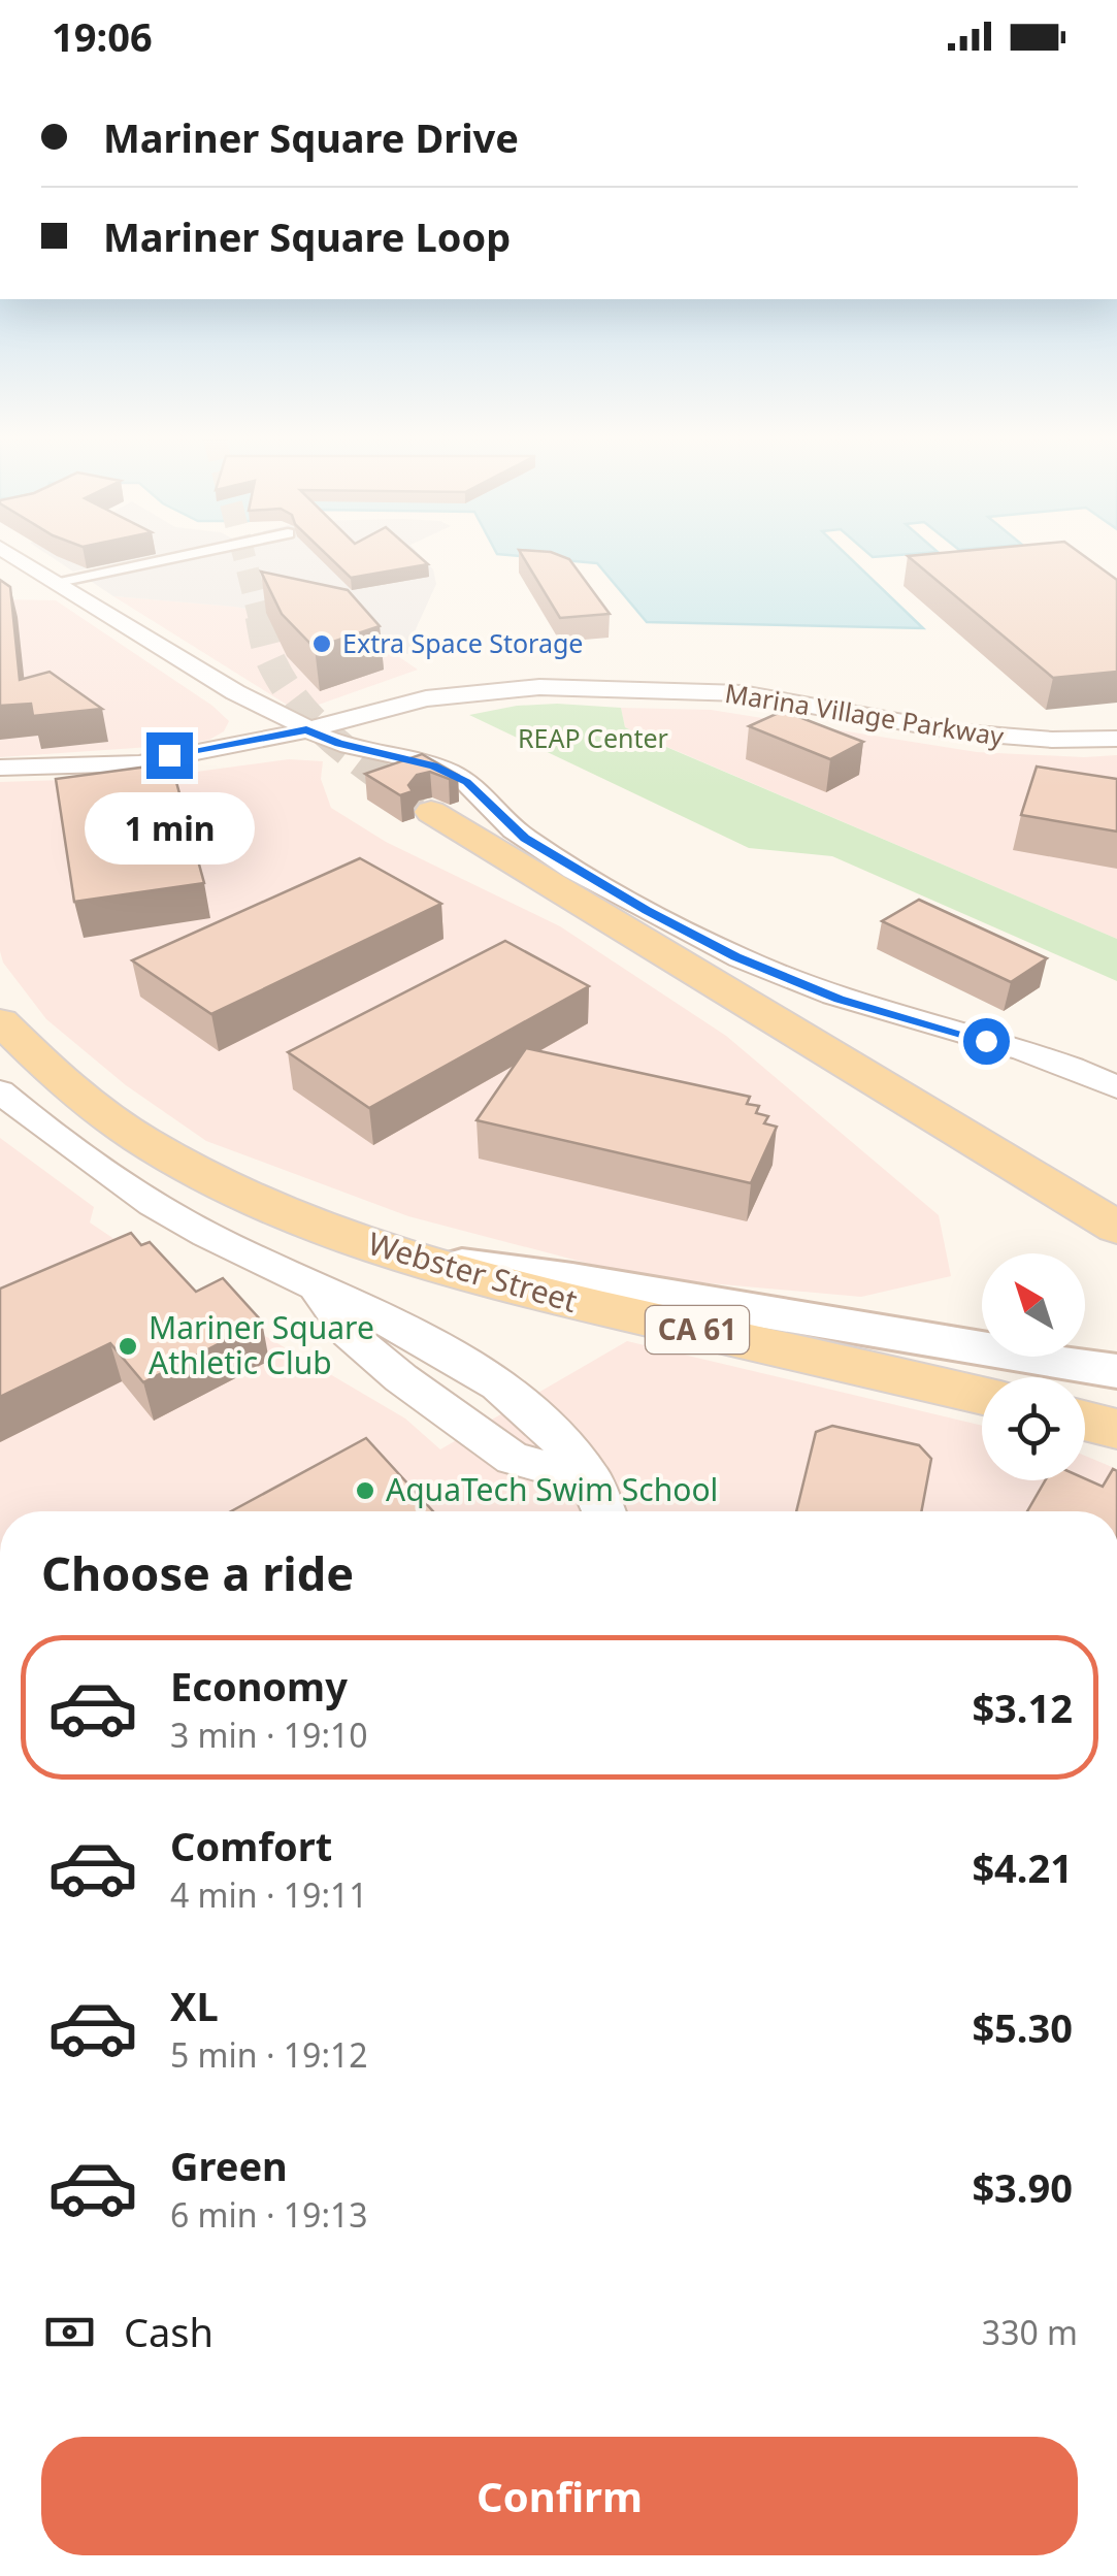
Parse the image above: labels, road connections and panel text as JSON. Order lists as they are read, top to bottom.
{
  "streets": {
    "main road": ["Webster Street", "CA 61"],
    "street": ["Marina Village Parkway"]
  },
  "parks": ["REAP Center"],
  "places": ["Extra Space Storage", "Mariner Square Athletic Club", "AquaTech Swim School"],
  "north": "top left",
  "page": {
    "status": "19:06",
    "banner": ["Mariner Square Drive", "Mariner Square Loop"],
    "bubble": "1 min",
    "heading": "Choose a ride",
    "list": [
      {
        "name": "Economy",
        "note": "3 min · 19:10",
        "value": "$3.12"
      },
      {
        "name": "Comfort",
        "note": "4 min · 19:11",
        "value": "$4.21"
      },
      {
        "name": "XL",
        "note": "5 min · 19:12",
        "value": "$5.30"
      },
      {
        "name": "Green",
        "note": "6 min · 19:13",
        "value": "$3.90"
      }
    ],
    "pay": ["Cash", "330 m"],
    "buttons": "Confirm"
  }
}
